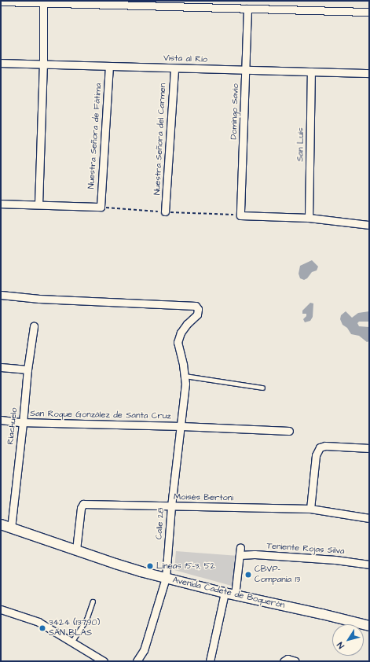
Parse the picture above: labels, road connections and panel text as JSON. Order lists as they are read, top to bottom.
{
  "streets": {
    "main road": ["Avenida Cadete de Boquerón"],
    "street": [
      "Vista al Río",
      "Domingo Savio",
      "Nuestra Señora de Fátima",
      "Nuestra Señora del Carmen",
      "San Luís",
      "San Roque González de Santa Cruz",
      "Riachuelo",
      "Moisés Bertoni",
      "Calle 28",
      "Teniente Rojas Silva"
    ]
  },
  "crossings": [
    ["Vista al Río", "Domingo Savio"],
    ["Vista al Río", "Nuestra Señora de Fátima"],
    ["Vista al Río", "Nuestra Señora del Carmen"],
    ["Vista al Río", "San Luís"],
    ["Domingo Savio", "San Luís"],
    ["San Roque González de Santa Cruz", "Riachuelo"],
    ["San Roque González de Santa Cruz", "Calle 28"],
    ["Riachuelo", "Avenida Cadete de Boquerón"],
    ["Moisés Bertoni", "Calle 28"],
    ["Moisés Bertoni", "Avenida Cadete de Boquerón"],
    ["Calle 28", "Avenida Cadete de Boquerón"]
  ],
  "places": ["Líneas 15-3, 52", "CBVP- Companía 13", "3424 (13790) SAN BLAS"],
  "north": "bottom left"
}
